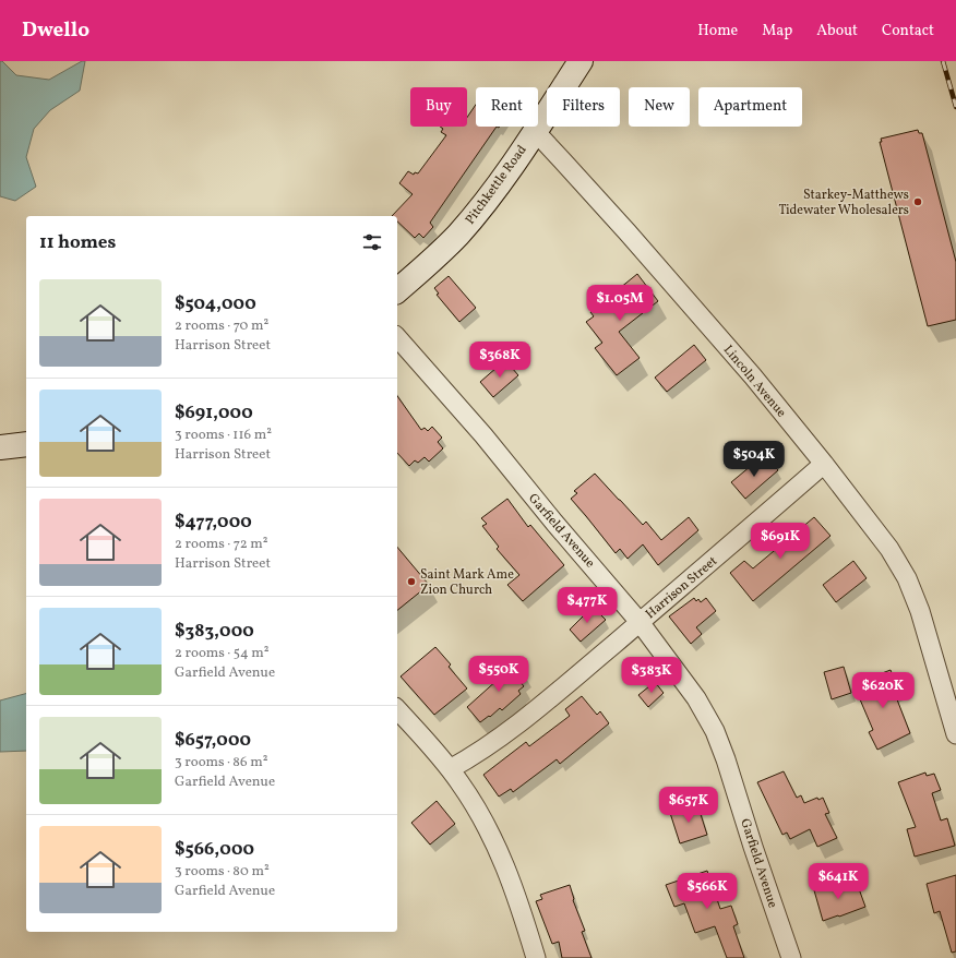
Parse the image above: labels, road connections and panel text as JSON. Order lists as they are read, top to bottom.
{
  "streets": {
    "main road": ["Pitchkettle Road"],
    "street": ["Lincoln Avenue", "Garfield Avenue", "Harrison Street"]
  },
  "crossings": [
    ["Pitchkettle Road", "Lincoln Avenue"],
    ["Lincoln Avenue", "Harrison Street"],
    ["Garfield Avenue", "Harrison Street"]
  ],
  "places": ["Starkey-Matthews Tidewater Wholesalers", "Saint Mark Ame Zion Church"],
  "page": {
    "header": "Dwello",
    "nav": [
      "Home",
      "Map",
      "About",
      "Contact"
    ],
    "chip": [
      "Buy",
      "Rent",
      "Filters",
      "New",
      "Apartment"
    ],
    "heading": "11 homes",
    "list": [
      {
        "name": "$504,000",
        "note": "2 rooms · 70 m² · Harrison Street"
      },
      {
        "name": "$691,000",
        "note": "3 rooms · 116 m² · Harrison Street"
      },
      {
        "name": "$477,000",
        "note": "2 rooms · 72 m² · Harrison Street"
      },
      {
        "name": "$383,000",
        "note": "2 rooms · 54 m² · Garfield Avenue"
      },
      {
        "name": "$657,000",
        "note": "3 rooms · 86 m² · Garfield Avenue"
      },
      {
        "name": "$566,000",
        "note": "3 rooms · 80 m² · Garfield Avenue"
      }
    ],
    "price": [
      "$1.05M",
      "$368K",
      "$504K",
      "$691K",
      "$477K",
      "$550K",
      "$383K",
      "$620K",
      "$657K",
      "$641K",
      "$566K"
    ]
  }
}
